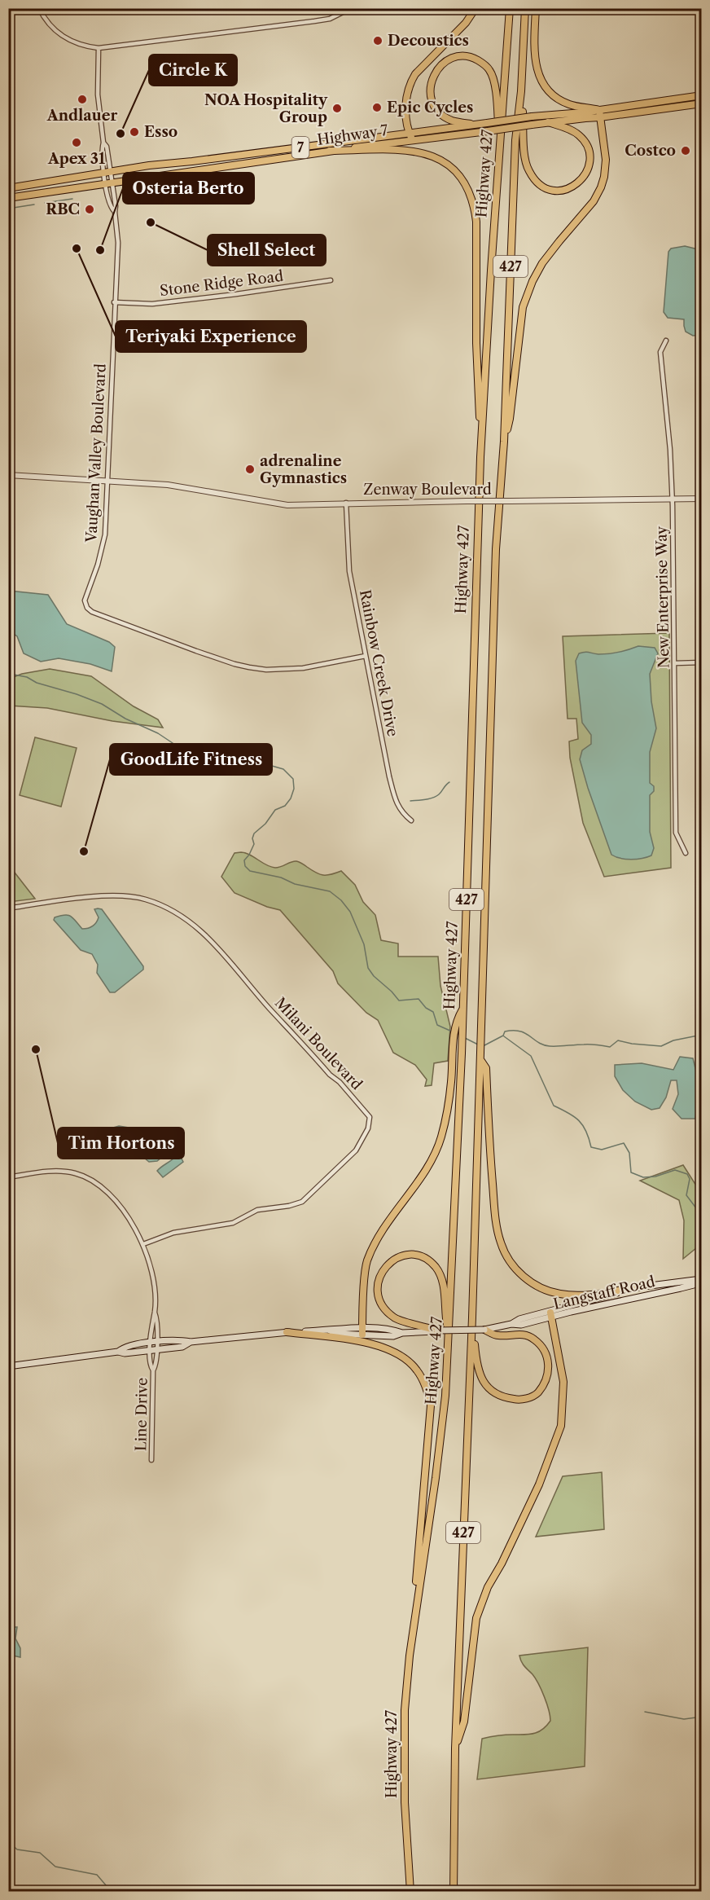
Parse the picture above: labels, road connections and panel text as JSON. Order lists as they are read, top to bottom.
{
  "streets": {
    "highway": ["Highway 427", "427"],
    "main road": ["Highway 7", "7", "Langstaff Road"],
    "street": [
      "Stone Ridge Road",
      "Vaughan Valley Boulevard",
      "Zenway Boulevard",
      "New Enterprise Way",
      "Rainbow Creek Drive",
      "Milani Boulevard",
      "Line Drive"
    ]
  },
  "crossings": [
    ["Highway 7", "Vaughan Valley Boulevard"],
    ["Stone Ridge Road", "Vaughan Valley Boulevard"],
    ["Vaughan Valley Boulevard", "Zenway Boulevard"],
    ["Vaughan Valley Boulevard", "Rainbow Creek Drive"],
    ["Zenway Boulevard", "New Enterprise Way"],
    ["Zenway Boulevard", "Rainbow Creek Drive"],
    ["Milani Boulevard", "Line Drive"],
    ["Langstaff Road", "Line Drive"]
  ],
  "places": [
    "Decoustics",
    "Andlauer",
    "Epic Cycles",
    "NOA Hospitality Group",
    "Esso",
    "Circle K",
    "Apex 31",
    "Costco",
    "RBC",
    "Shell Select",
    "Teriyaki Experience",
    "Osteria Berto",
    "adrenaline Gymnastics",
    "GoodLife Fitness",
    "Tim Hortons"
  ]
}
